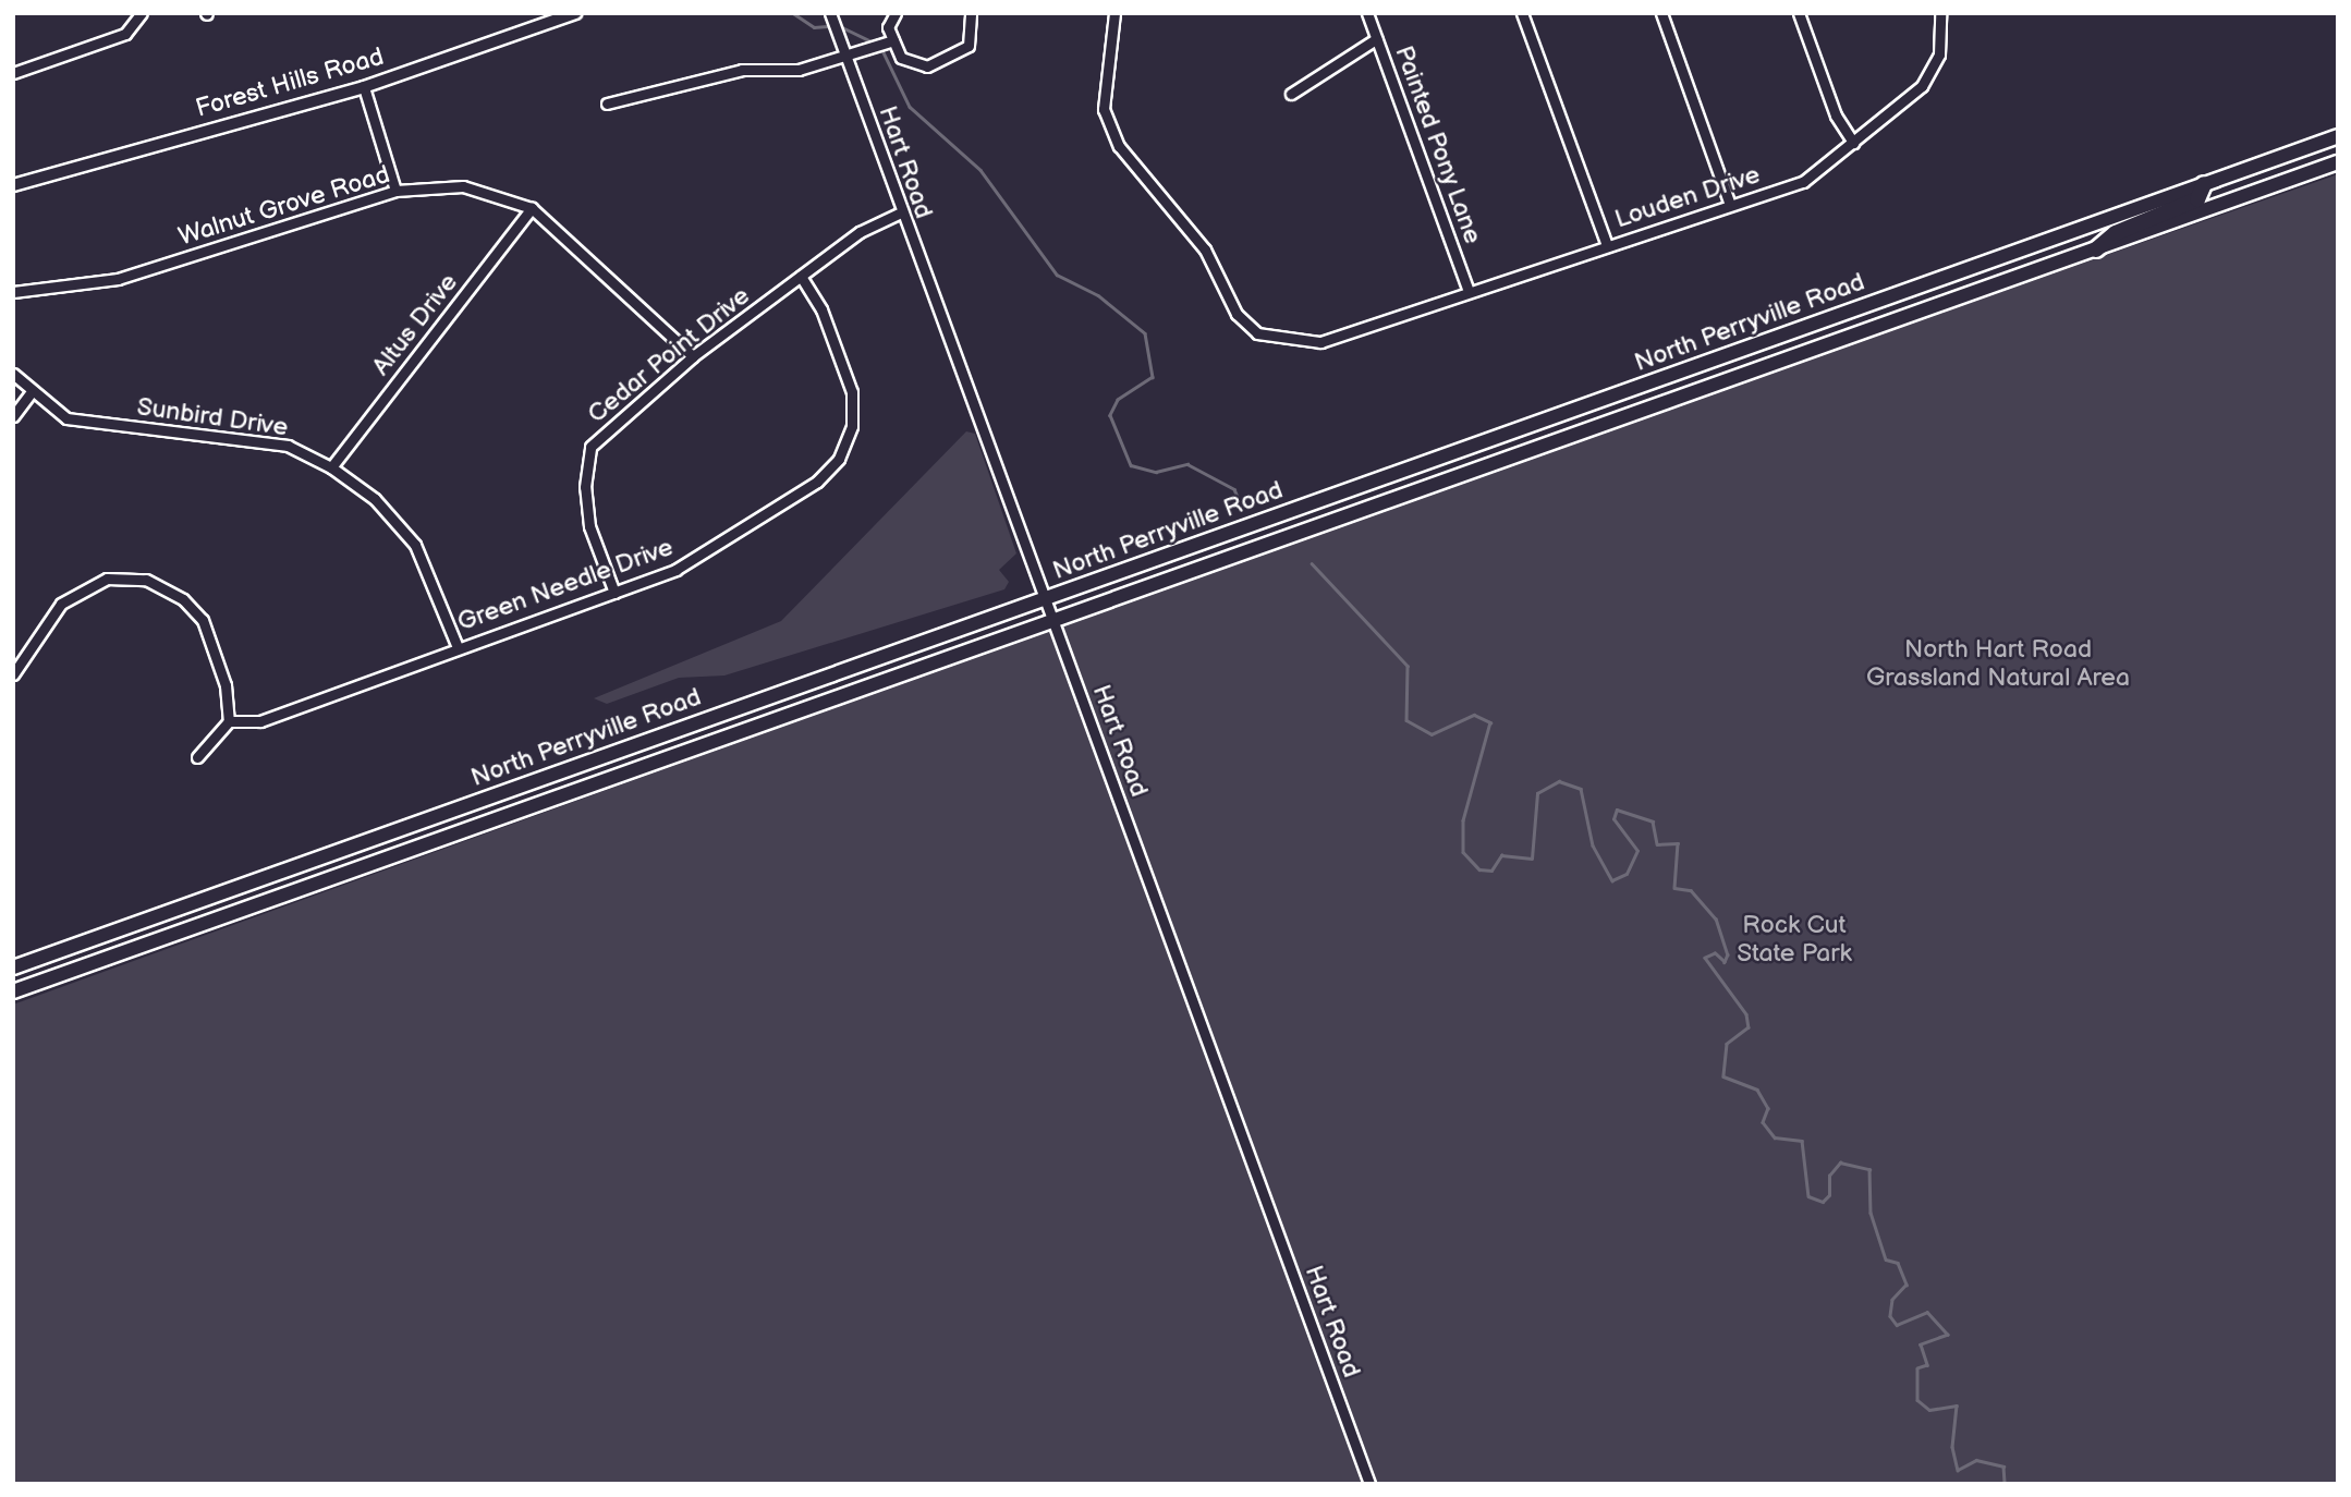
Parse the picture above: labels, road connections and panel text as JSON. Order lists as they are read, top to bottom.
{
  "streets": {
    "main road": ["North Perryville Road"],
    "street": [
      "Forest Hills Road",
      "Painted Pony Lane",
      "Hart Road",
      "Louden Drive",
      "Walnut Grove Road",
      "Altus Drive",
      "Cedar Point Drive",
      "Sunbird Drive",
      "Green Needle Drive"
    ]
  },
  "crossings": [
    ["Painted Pony Lane", "Louden Drive"],
    ["Hart Road", "North Perryville Road"],
    ["Hart Road", "Cedar Point Drive"],
    ["Walnut Grove Road", "Altus Drive"],
    ["Walnut Grove Road", "Cedar Point Drive"],
    ["Altus Drive", "Sunbird Drive"],
    ["Cedar Point Drive", "Green Needle Drive"],
    ["Sunbird Drive", "Green Needle Drive"]
  ],
  "parks": ["North Hart Road Grassland Natural Area", "Rock Cut State Park"]
}
